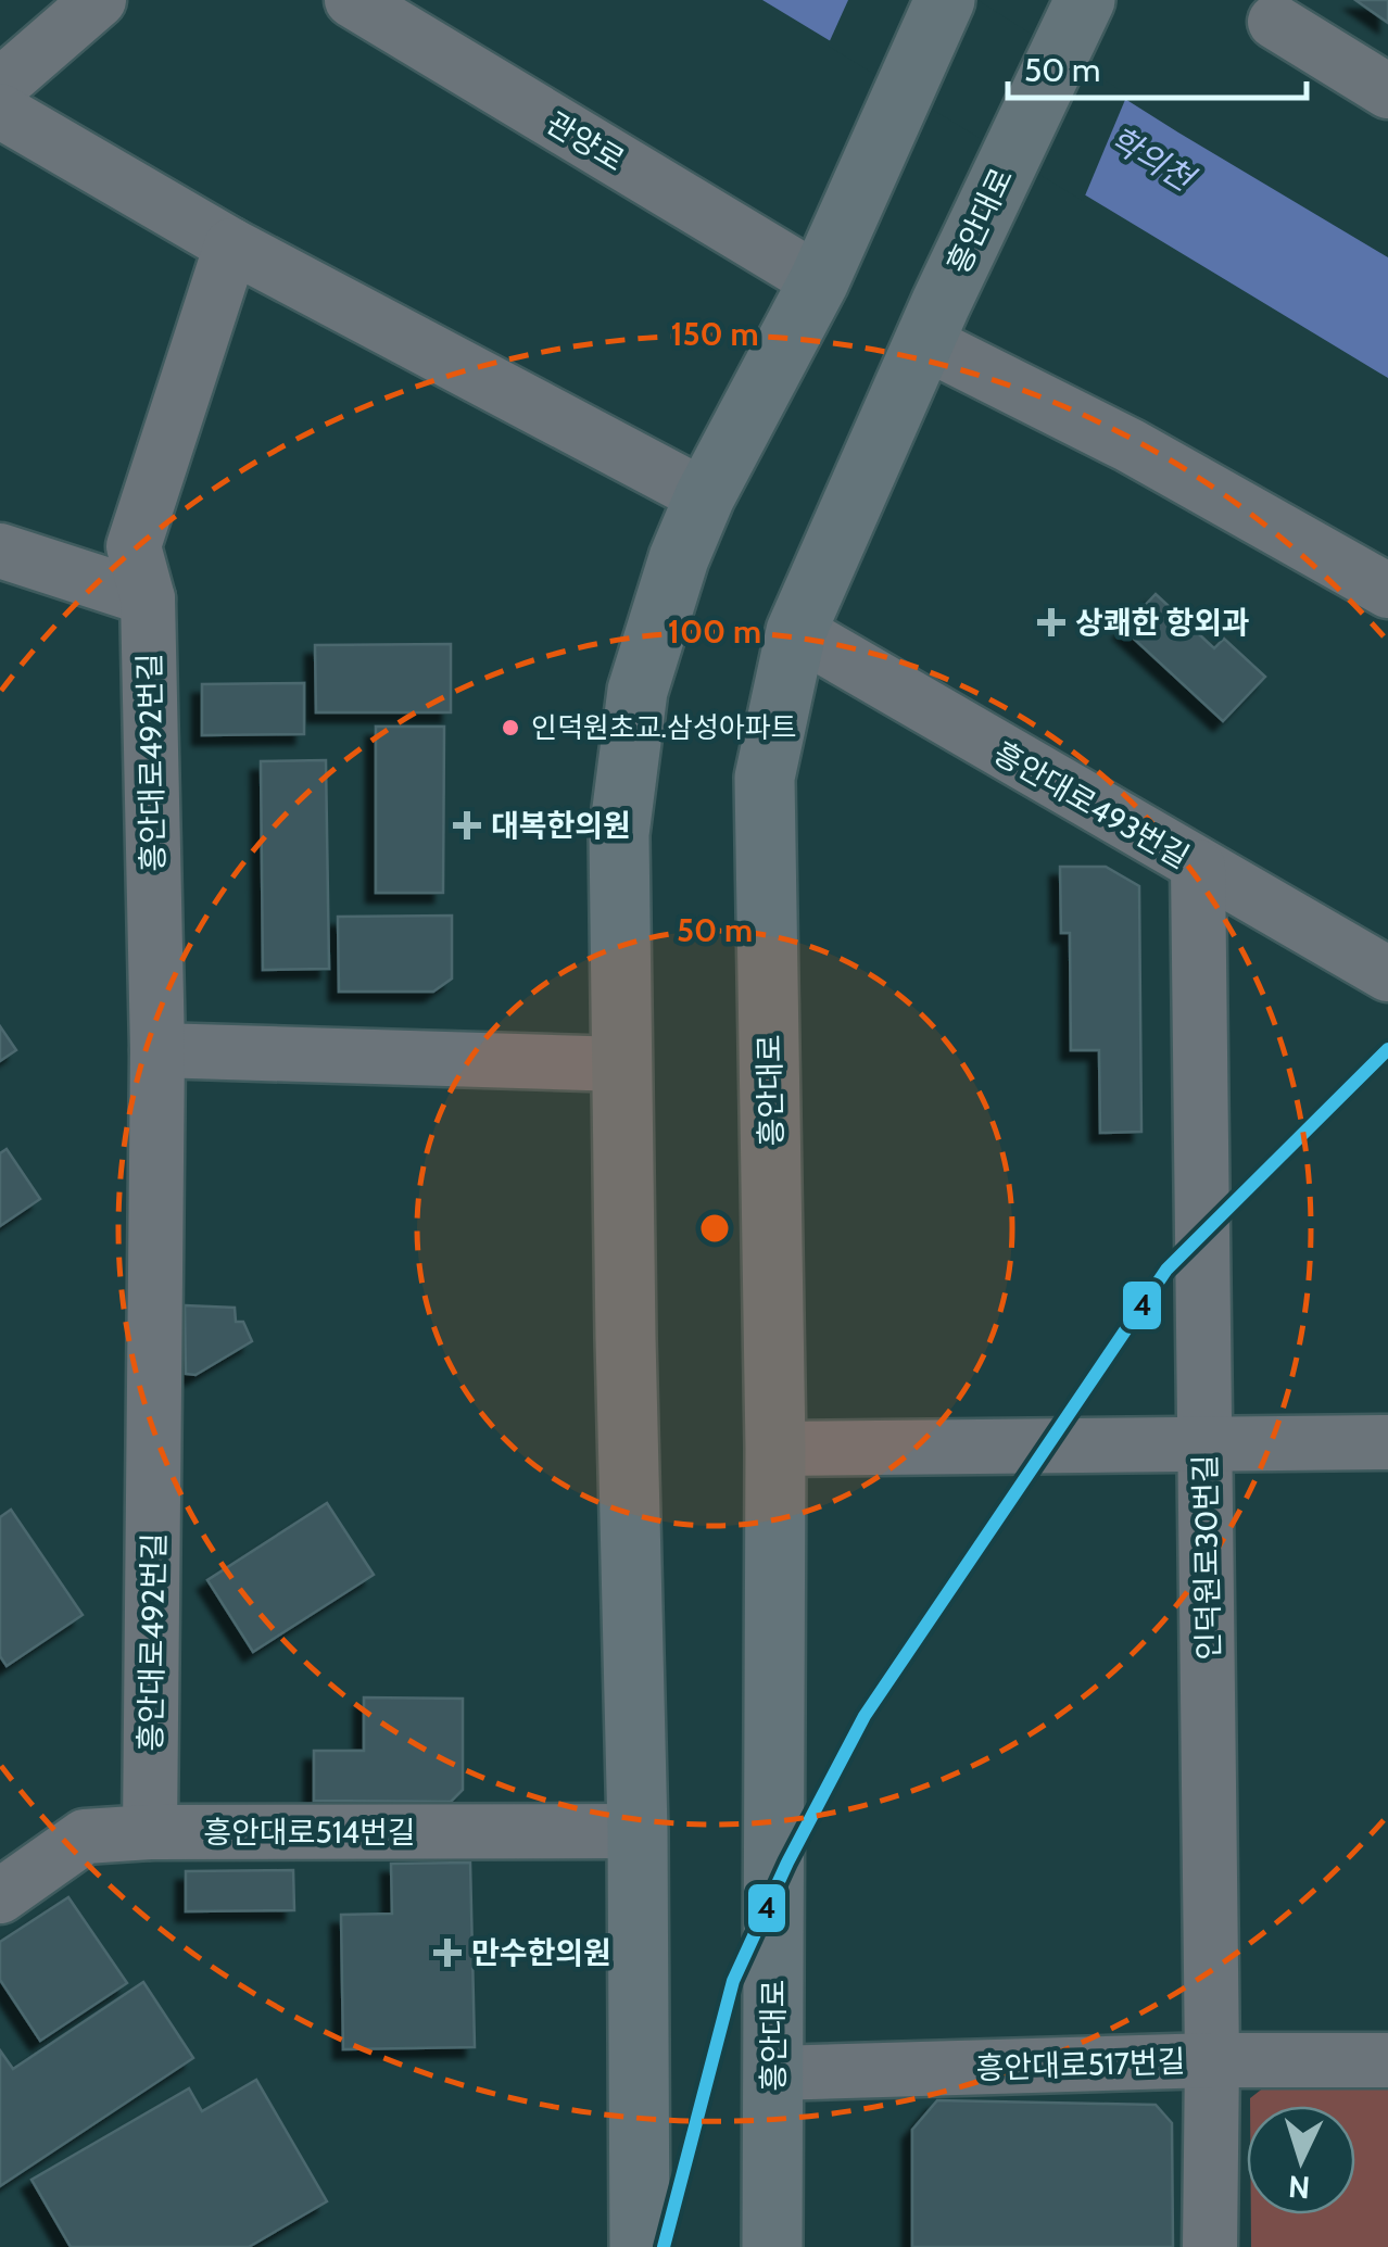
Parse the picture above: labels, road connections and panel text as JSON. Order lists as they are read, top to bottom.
{
  "streets": {
    "main road": ["흥안대로"],
    "street": [
      "관양로",
      "흥안대로492번길",
      "흥안대로493번길",
      "인덕원로30번길",
      "흥안대로514번길",
      "흥안대로517번길"
    ]
  },
  "crossings": [
    ["흥안대로", "흥안대로493번길"],
    ["흥안대로", "흥안대로517번길"],
    ["흥안대로492번길", "흥안대로514번길"],
    ["흥안대로493번길", "인덕원로30번길"],
    ["인덕원로30번길", "흥안대로517번길"]
  ],
  "water": ["학의천"],
  "places": {
    "health": ["상쾌한 항외과", "대복한의원", "만수한의원"],
    "other": ["인덕원초교.삼성아파트"]
  },
  "lines": ["transit line 4"],
  "scale_bar": "50 m",
  "north": "bottom",
  "rings": ["150 m", "100 m", "50 m"]
}
